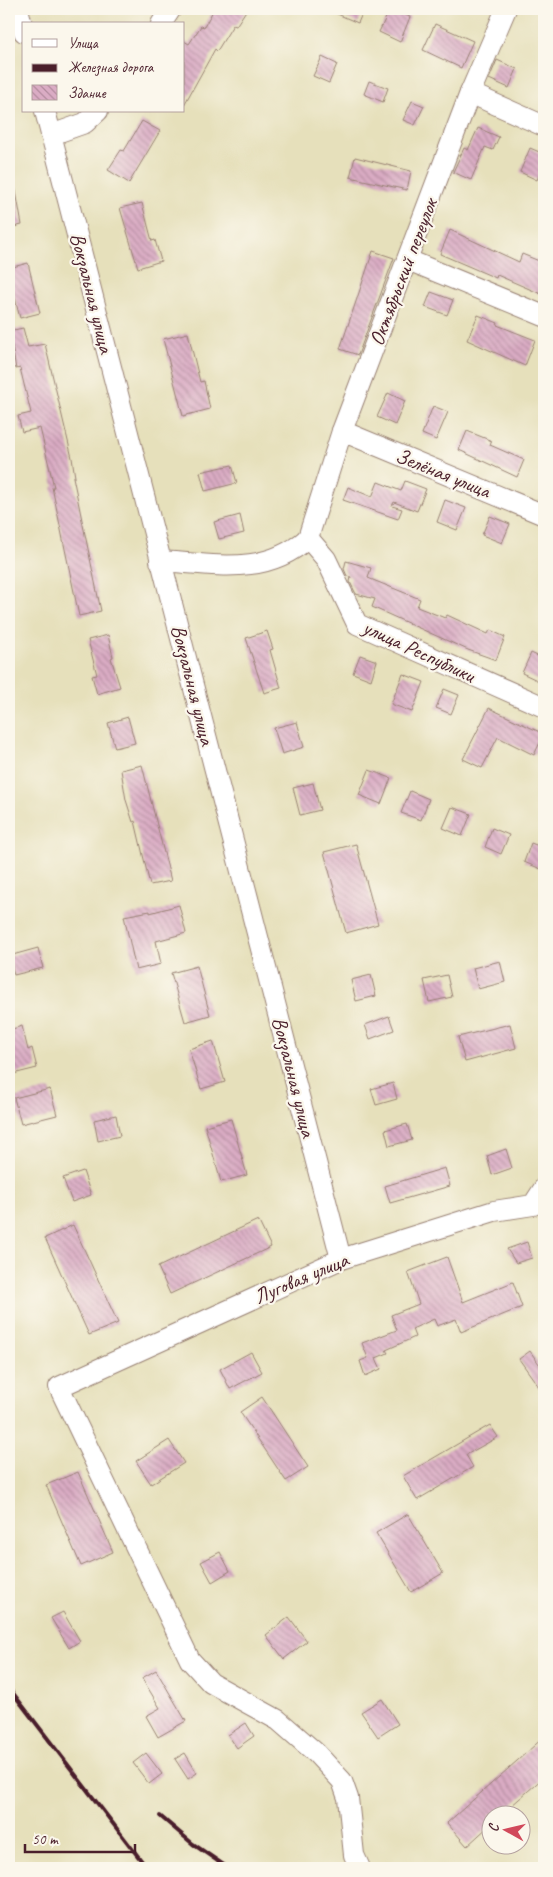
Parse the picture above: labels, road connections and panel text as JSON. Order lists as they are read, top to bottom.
{
  "streets": {
    "street": [
      "Октябрьский переулок",
      "Вокзальная улица",
      "Зелёная улица",
      "улица Республики",
      "Луговая улица"
    ]
  },
  "crossings": [
    ["Октябрьский переулок", "Зелёная улица"],
    ["Октябрьский переулок", "улица Республики"],
    ["Вокзальная улица", "Луговая улица"]
  ],
  "legend": ["Улица", "Железная дорога", "Здание"],
  "scale_bar": "50 m",
  "north": "left"
}
